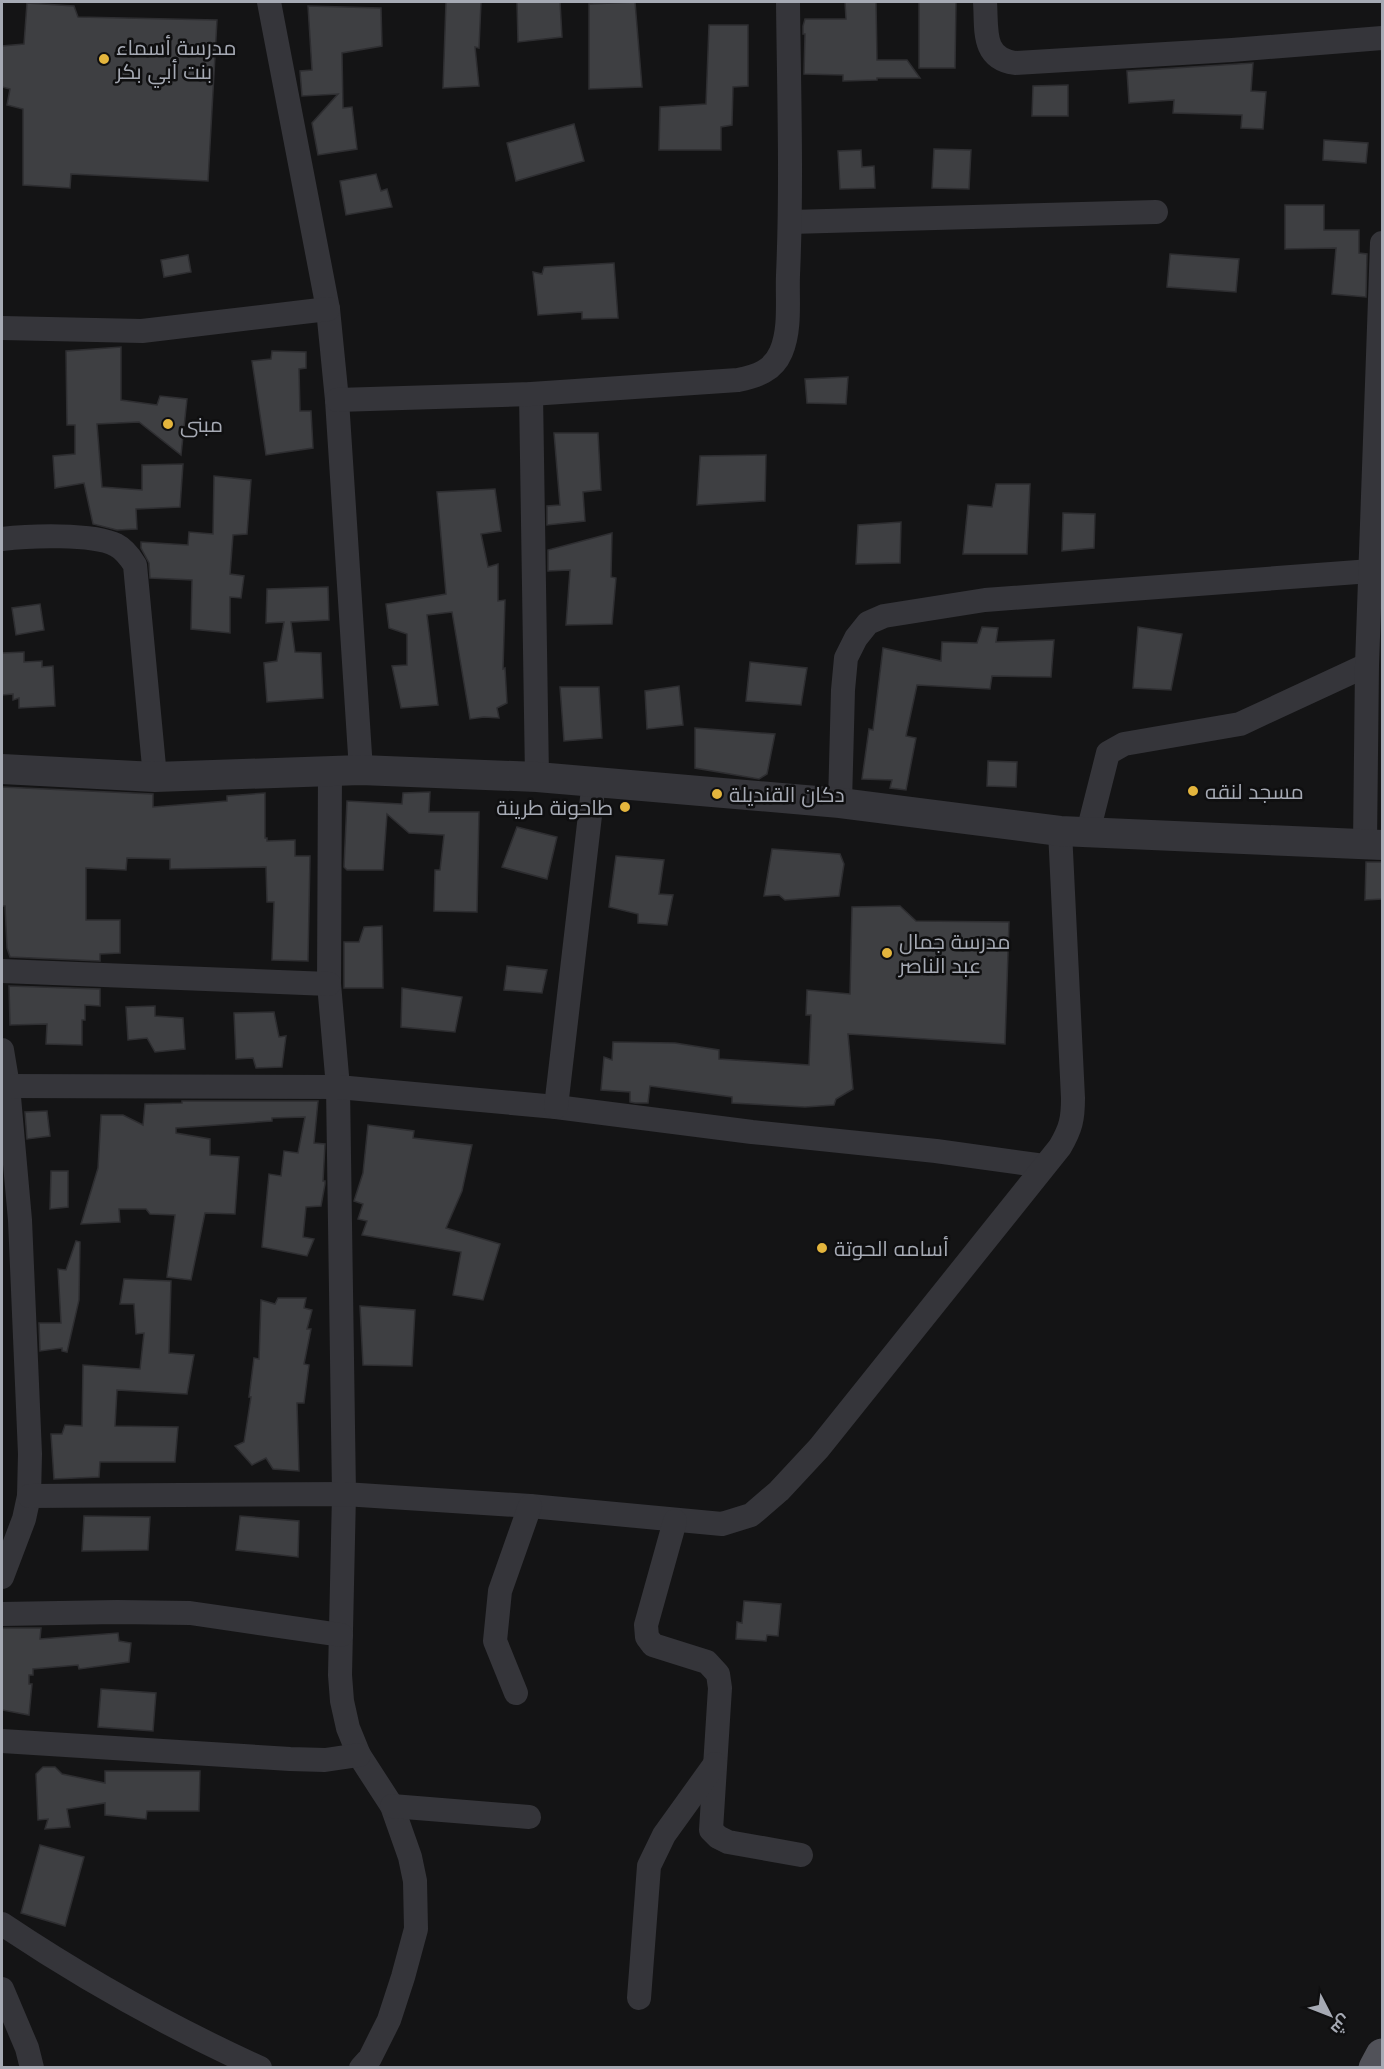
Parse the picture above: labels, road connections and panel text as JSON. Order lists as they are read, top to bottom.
{
  "places": [
    "مدرسة أسماء بنت أبي بكر",
    "مبنى",
    "مسجد لنقه",
    "دكان القنديلة",
    "طاحونة طرينة",
    "مدرسة جمال عبد الناصر",
    "أسامه الحوتة"
  ],
  "north": "bottom right"
}
